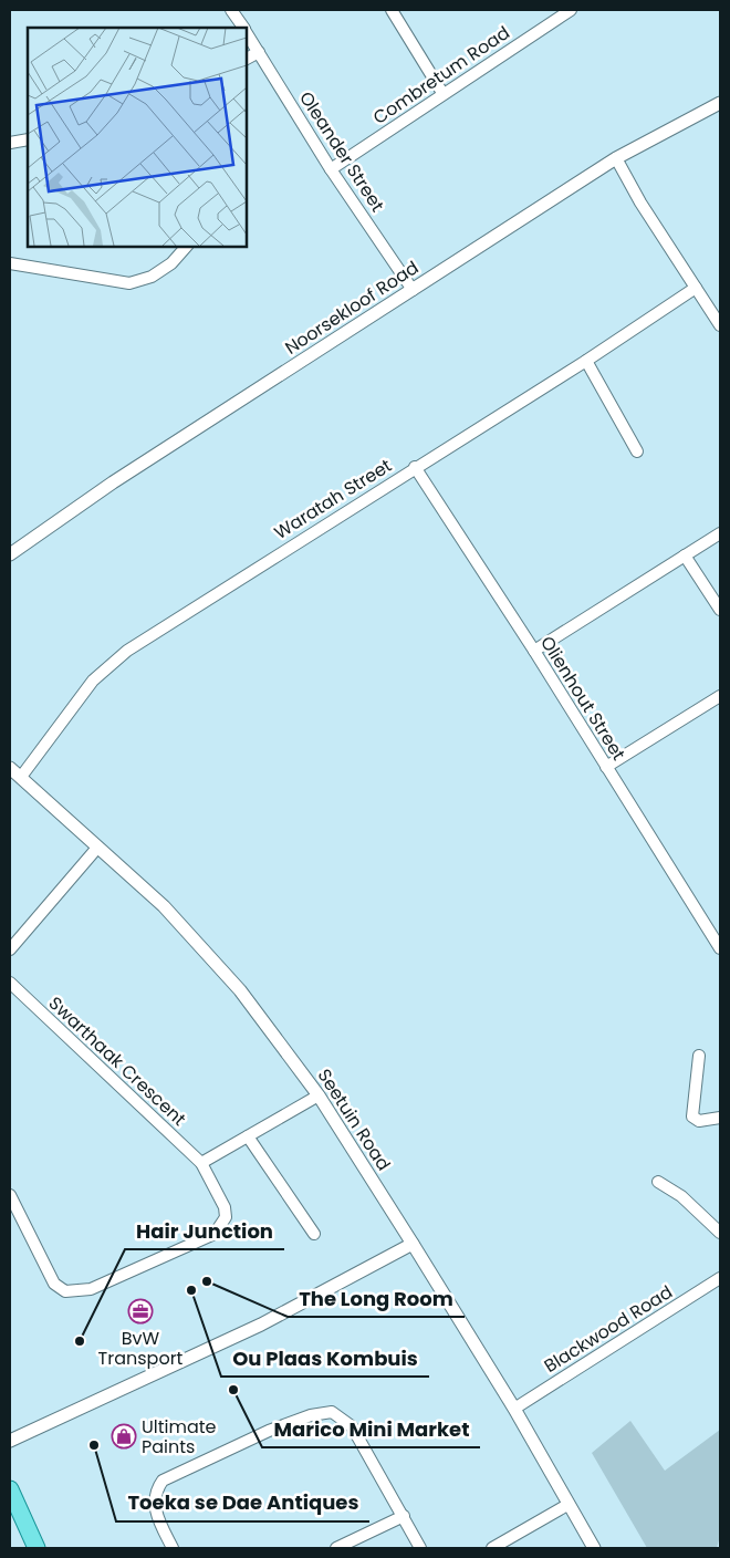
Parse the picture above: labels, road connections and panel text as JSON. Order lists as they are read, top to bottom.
{
  "streets": {
    "street": [
      "Combretum Road",
      "Oleander Street",
      "Noorsekloof Road",
      "Waratah Street",
      "Olienhout Street",
      "Swarthaak Crescent",
      "Seetuin Road",
      "Blackwood Road"
    ]
  },
  "crossings": [
    ["Combretum Road", "Oleander Street"],
    ["Oleander Street", "Noorsekloof Road"],
    ["Waratah Street", "Olienhout Street"],
    ["Waratah Street", "Seetuin Road"],
    ["Seetuin Road", "Blackwood Road"]
  ],
  "places": {
    "other": [
      "The Long Room",
      "Ou Plaas Kombuis",
      "Hair Junction",
      "Marico Mini Market",
      "Toeka se Dae Antiques"
    ],
    "office": ["BvW Transport"],
    "shop": ["Ultimate Paints"]
  }
}
